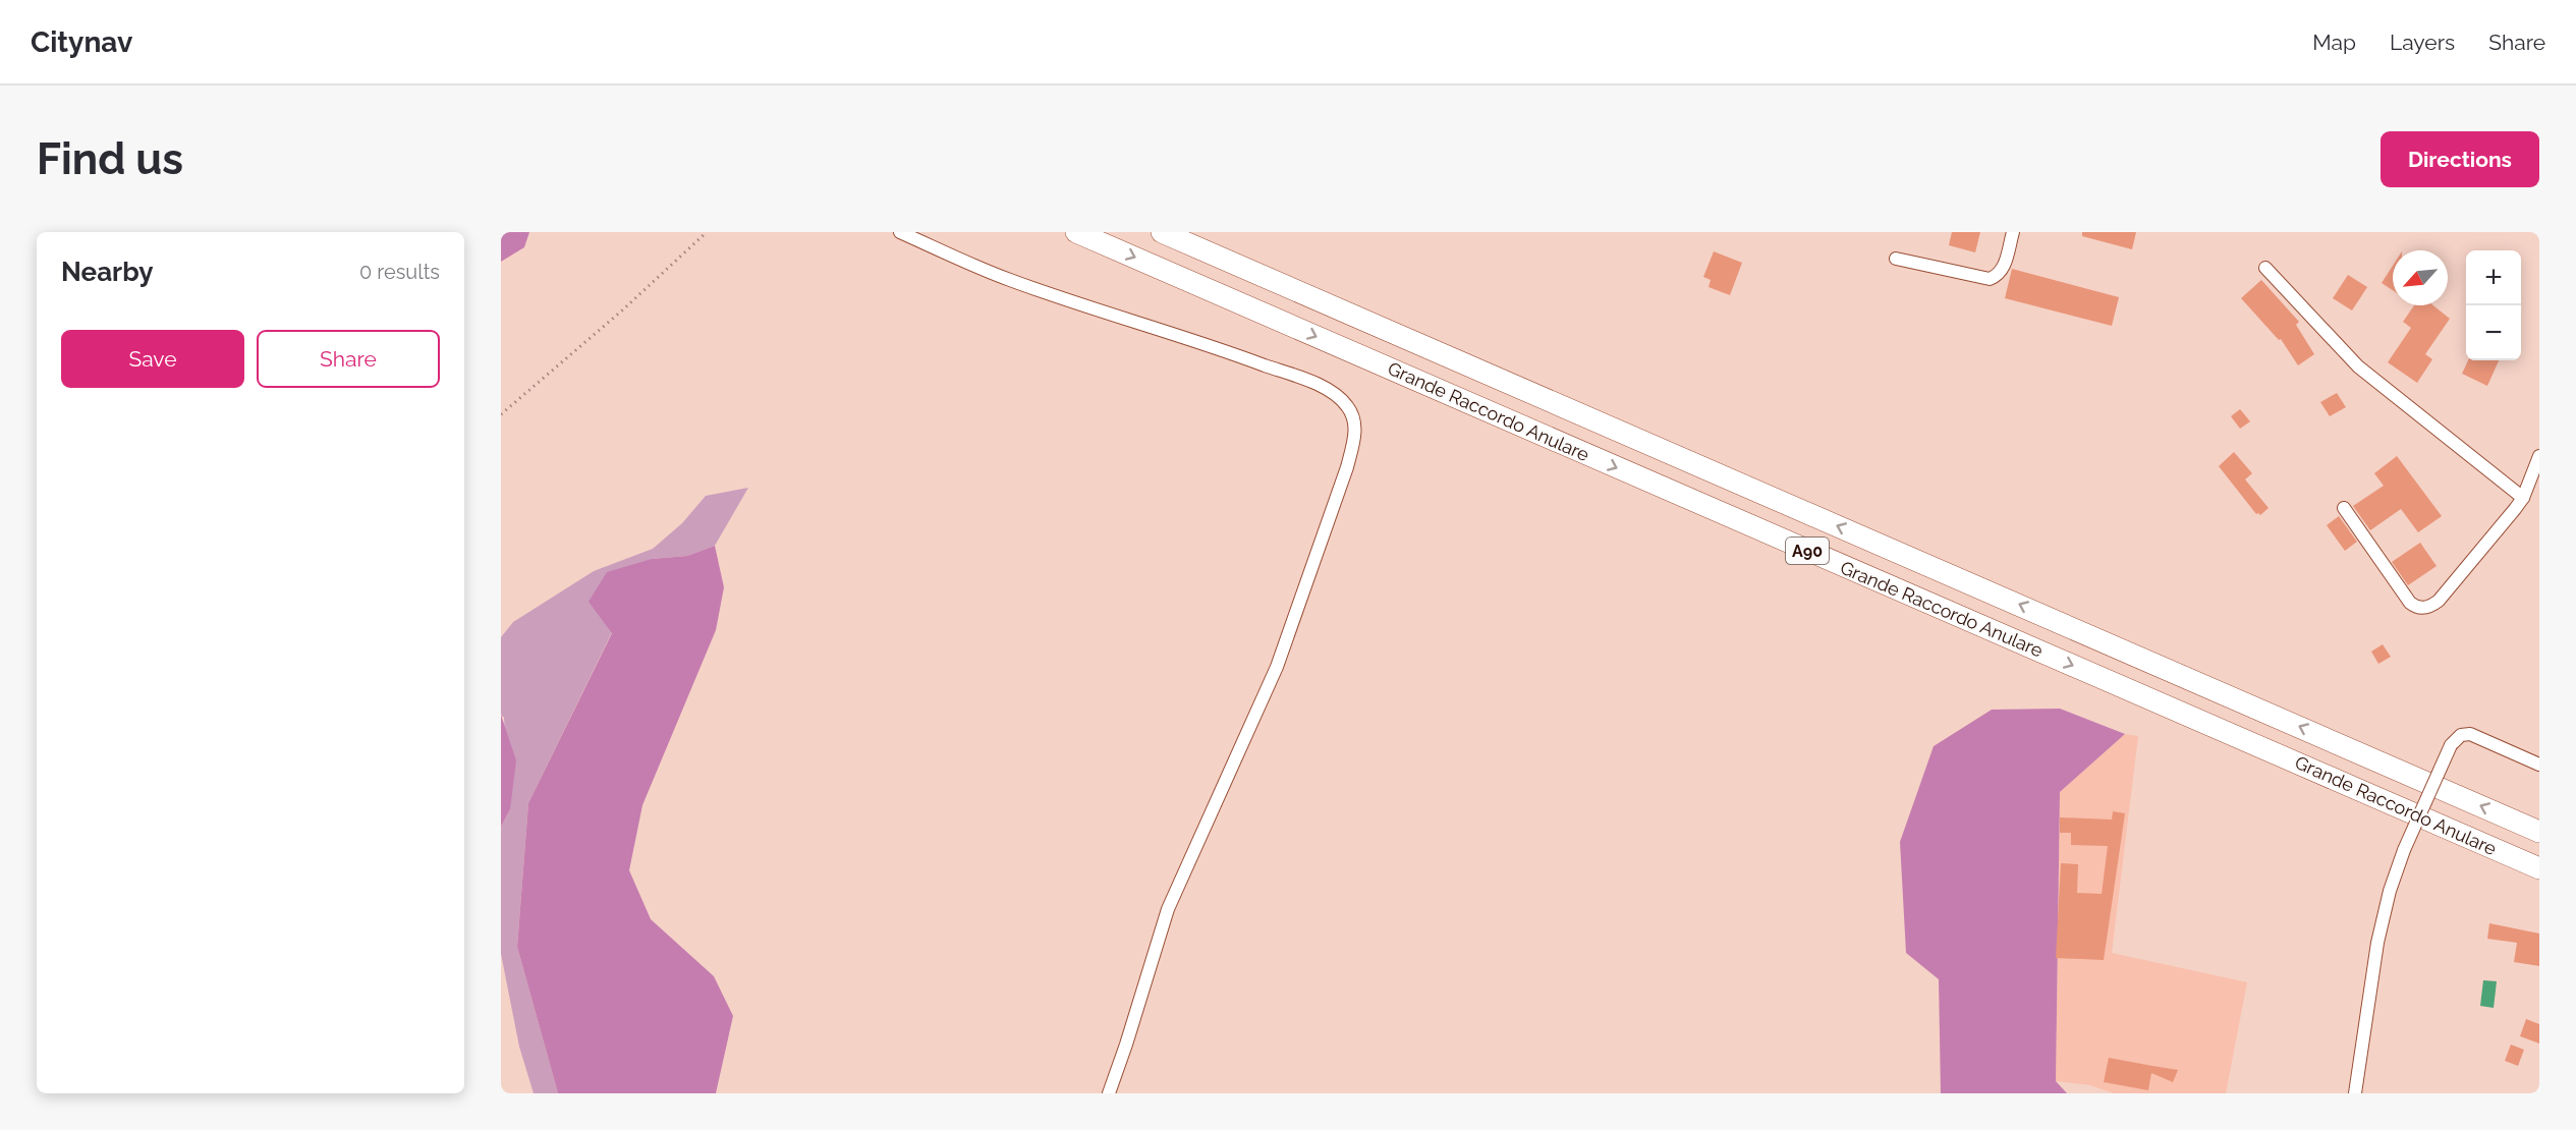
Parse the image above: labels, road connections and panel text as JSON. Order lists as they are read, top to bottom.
{
  "streets": {
    "highway": ["Grande Raccordo Anulare", "A90"]
  },
  "north": "bottom left",
  "page": {
    "header": "Citynav",
    "nav": ["Map", "Layers", "Share"],
    "buttons": [
      "Directions",
      ["Save", "Share"]
    ],
    "title": "Find us",
    "heading": ["Nearby", "0 results"],
    "map_buttons": ["+", "−"]
  }
}
